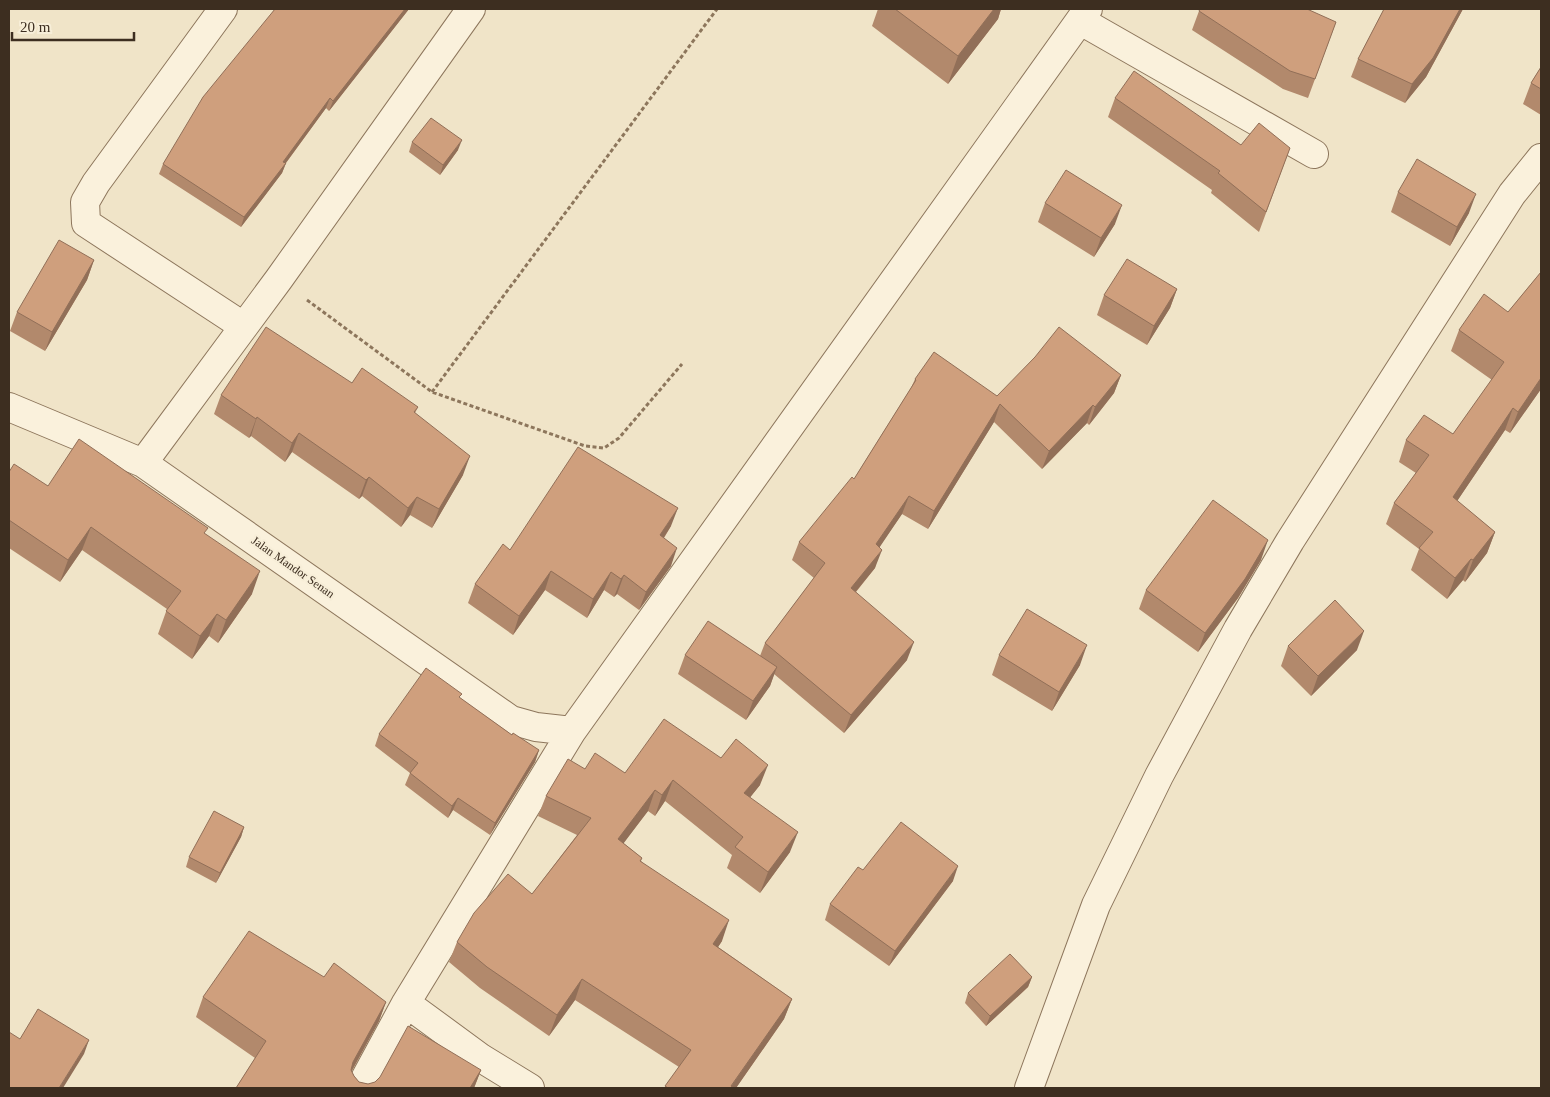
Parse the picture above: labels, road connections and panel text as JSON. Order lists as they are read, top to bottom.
{
  "streets": {
    "street": ["Jalan Mandor Senan"]
  },
  "scale_bar": "20 m"
}
